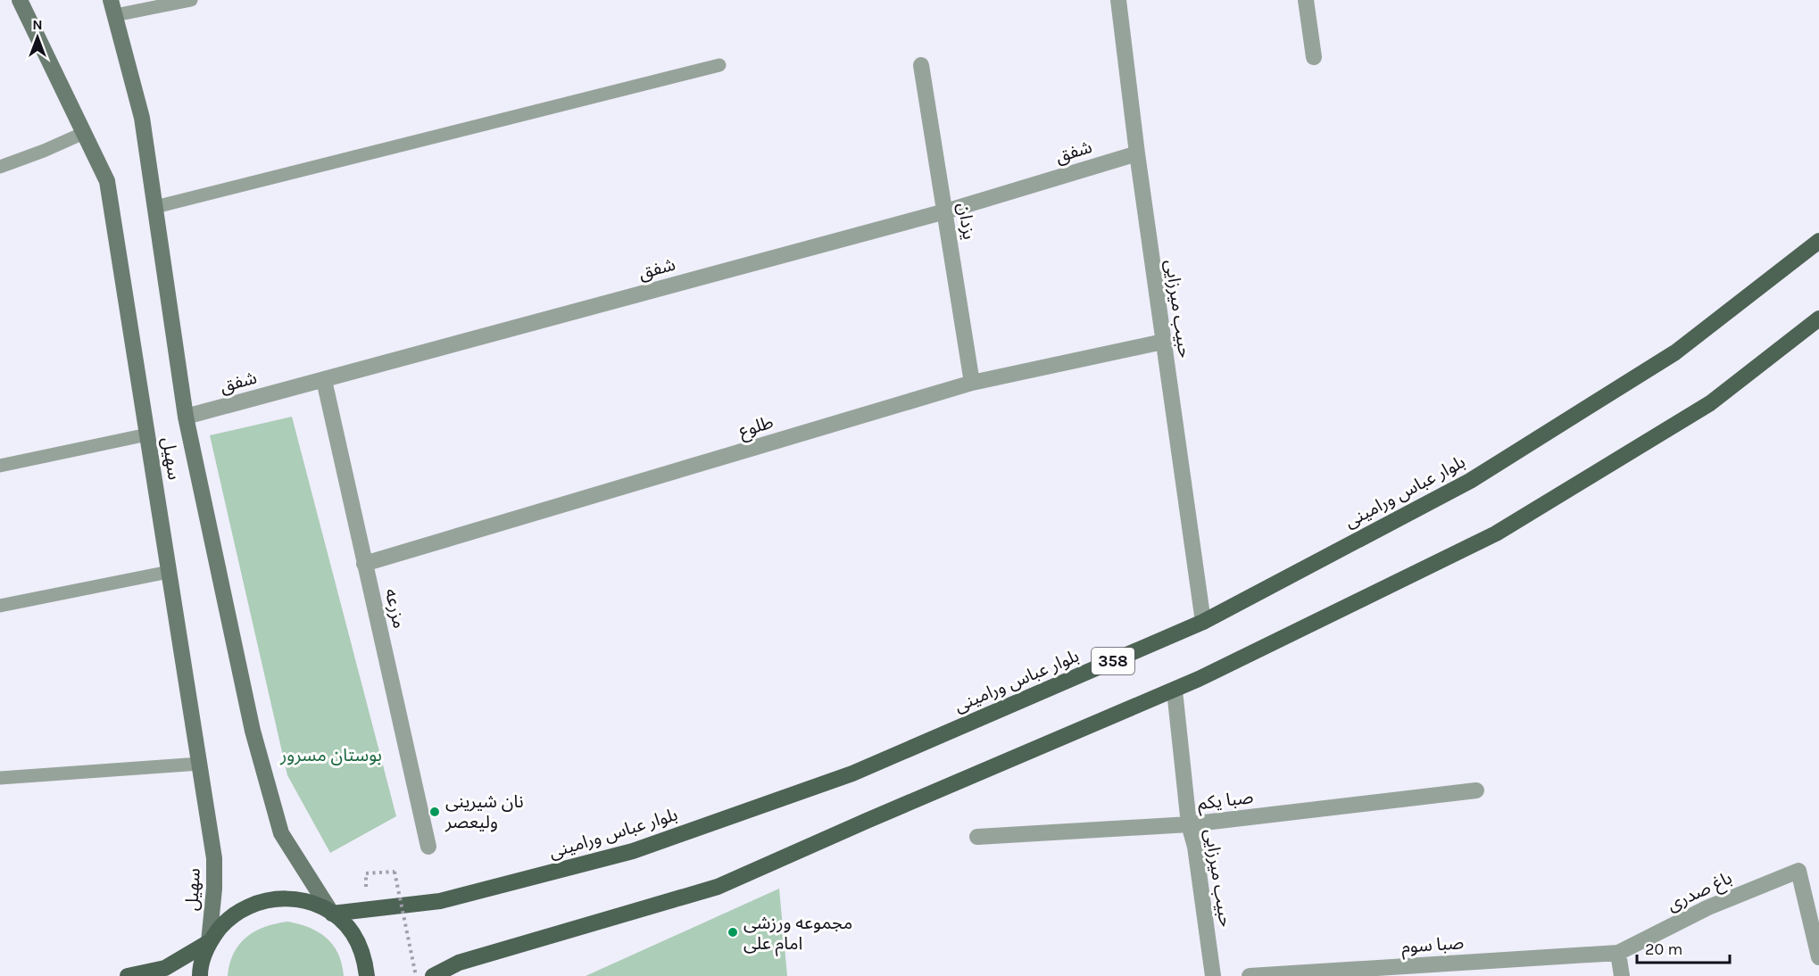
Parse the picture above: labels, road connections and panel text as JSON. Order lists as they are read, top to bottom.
{
  "streets": {
    "main road": ["سهیل", "بلوار عباس ورامینی", "358"],
    "street": [
      "شفق",
      "یزدان",
      "حبیب میرزایی",
      "طلوع",
      "مزرعه",
      "صبا یکم",
      "باغ صدری",
      "صبا سوم"
    ]
  },
  "crossings": [
    ["شفق", "یزدان"],
    ["شفق", "حبیب میرزایی"],
    ["شفق", "سهیل"],
    ["شفق", "مزرعه"],
    ["یزدان", "طلوع"],
    ["حبیب میرزایی", "طلوع"],
    ["حبیب میرزایی", "بلوار عباس ورامینی"],
    ["حبیب میرزایی", "صبا یکم"],
    ["طلوع", "مزرعه"],
    ["سهیل", "بلوار عباس ورامینی"],
    ["باغ صدری", "صبا سوم"]
  ],
  "parks": ["بوستان مسرور"],
  "places": ["نان شیرینی ولیعصر", "مجموعه ورزشی امام علی"],
  "scale_bar": "20 m",
  "north": "top"
}
